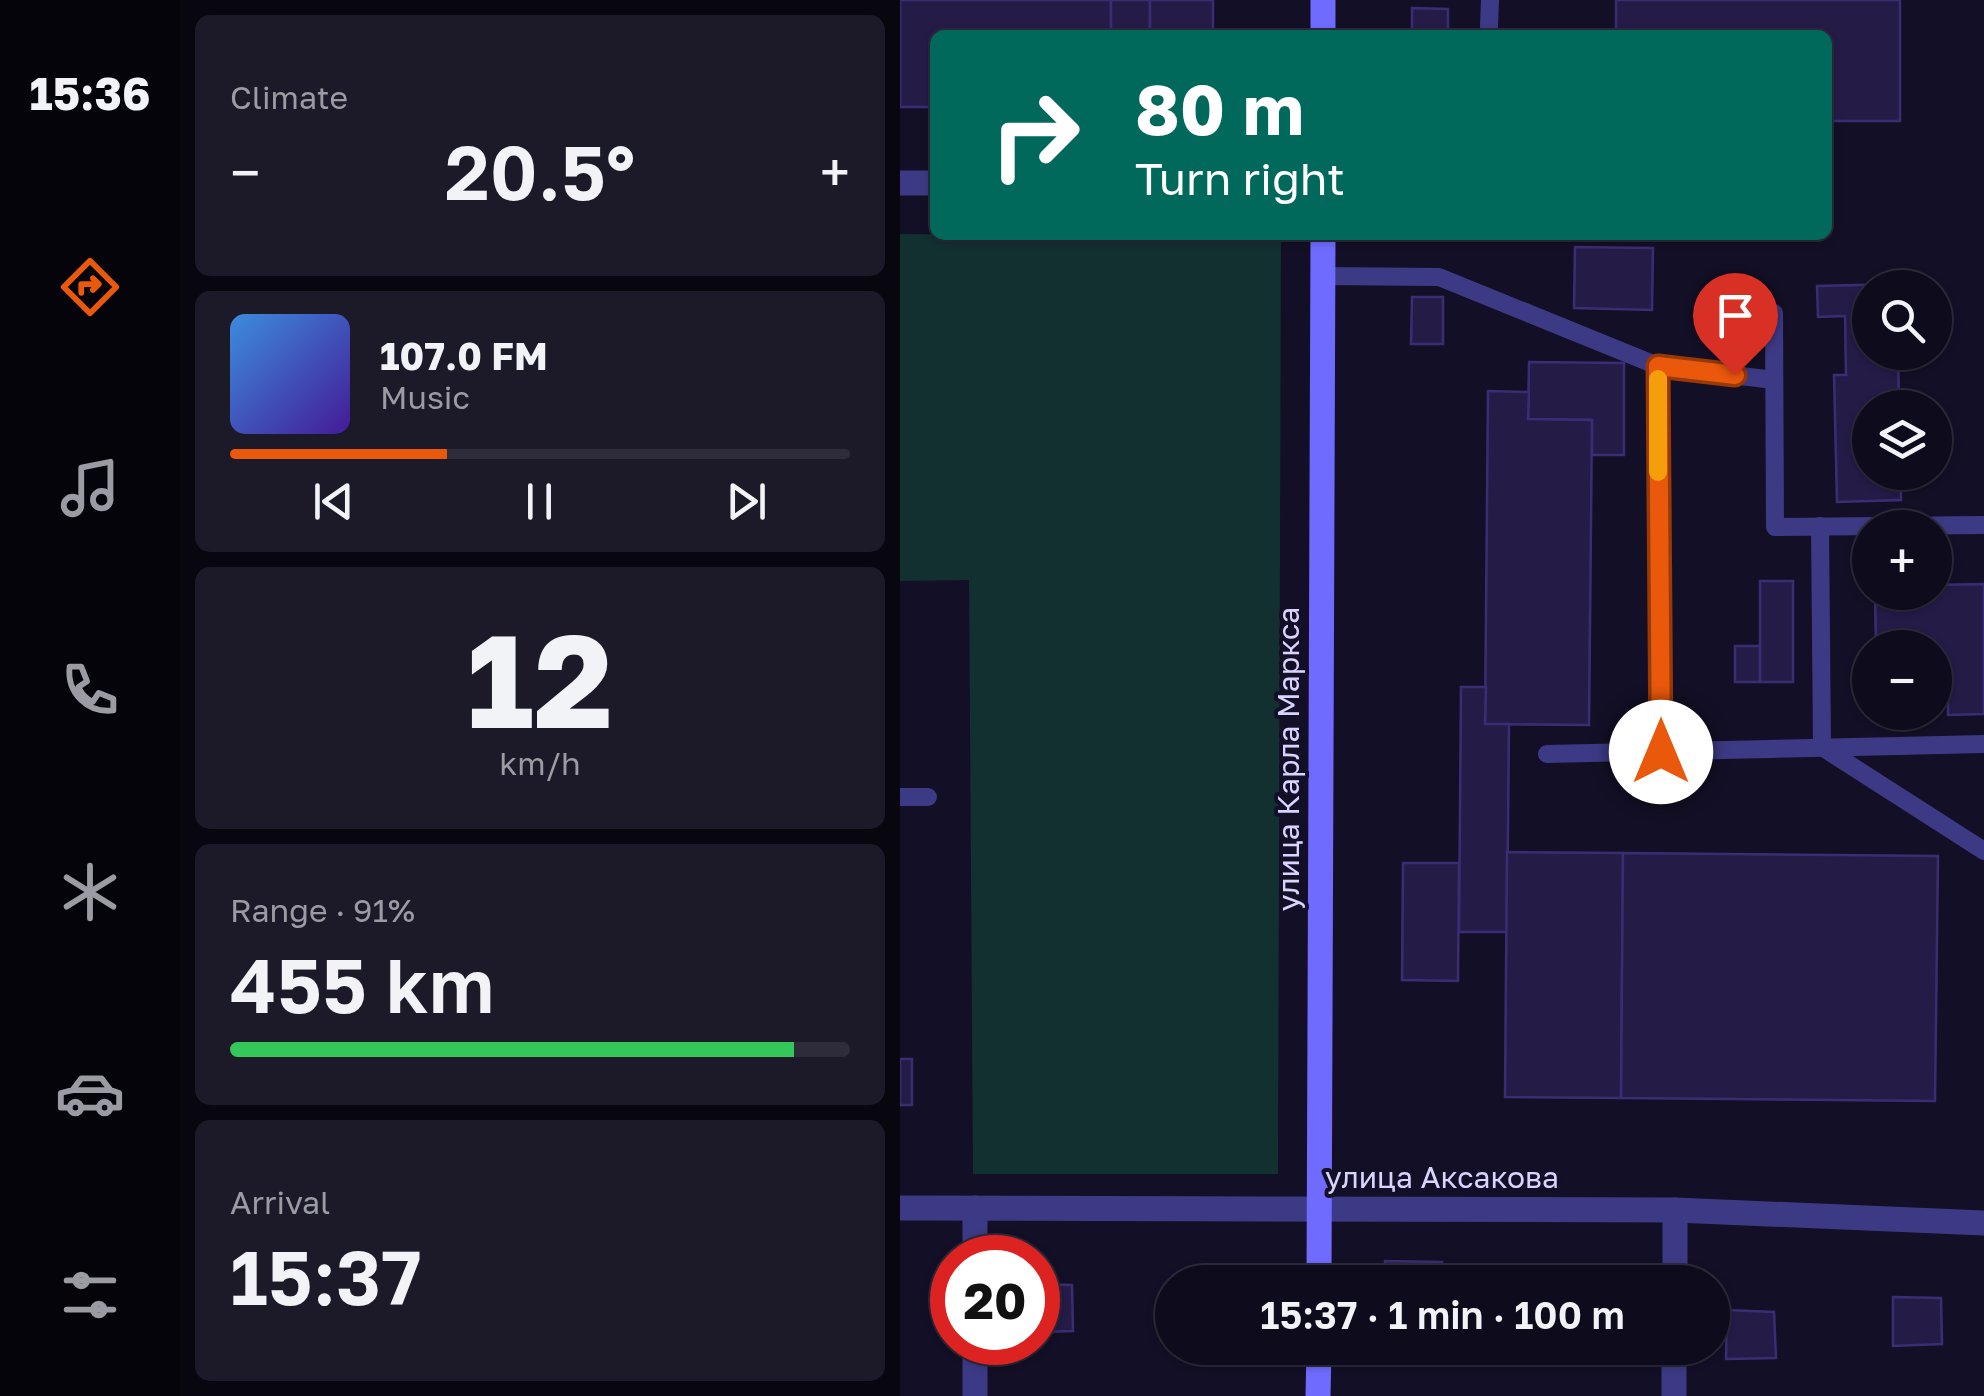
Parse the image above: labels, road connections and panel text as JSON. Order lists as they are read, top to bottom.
{
  "streets": {
    "main road": ["улица Карла Маркса"],
    "street": ["улица Аксакова"]
  },
  "crossings": [
    ["улица Карла Маркса", "улица Аксакова"]
  ],
  "page": {
    "tabs": "15:36",
    "tile": [
      "Climate",
      ["12", "km/h"],
      ["Range · 91%", "455 km"],
      ["Arrival", "15:37"]
    ],
    "turn": ["80 m", "Turn right"],
    "heat": ["−", "20.5°", "+"],
    "map_buttons": ["+", "−"],
    "song": ["107.0 FM", "Music"],
    "limit": "20",
    "trip": "15:37 · 1 min · 100 m"
  }
}
